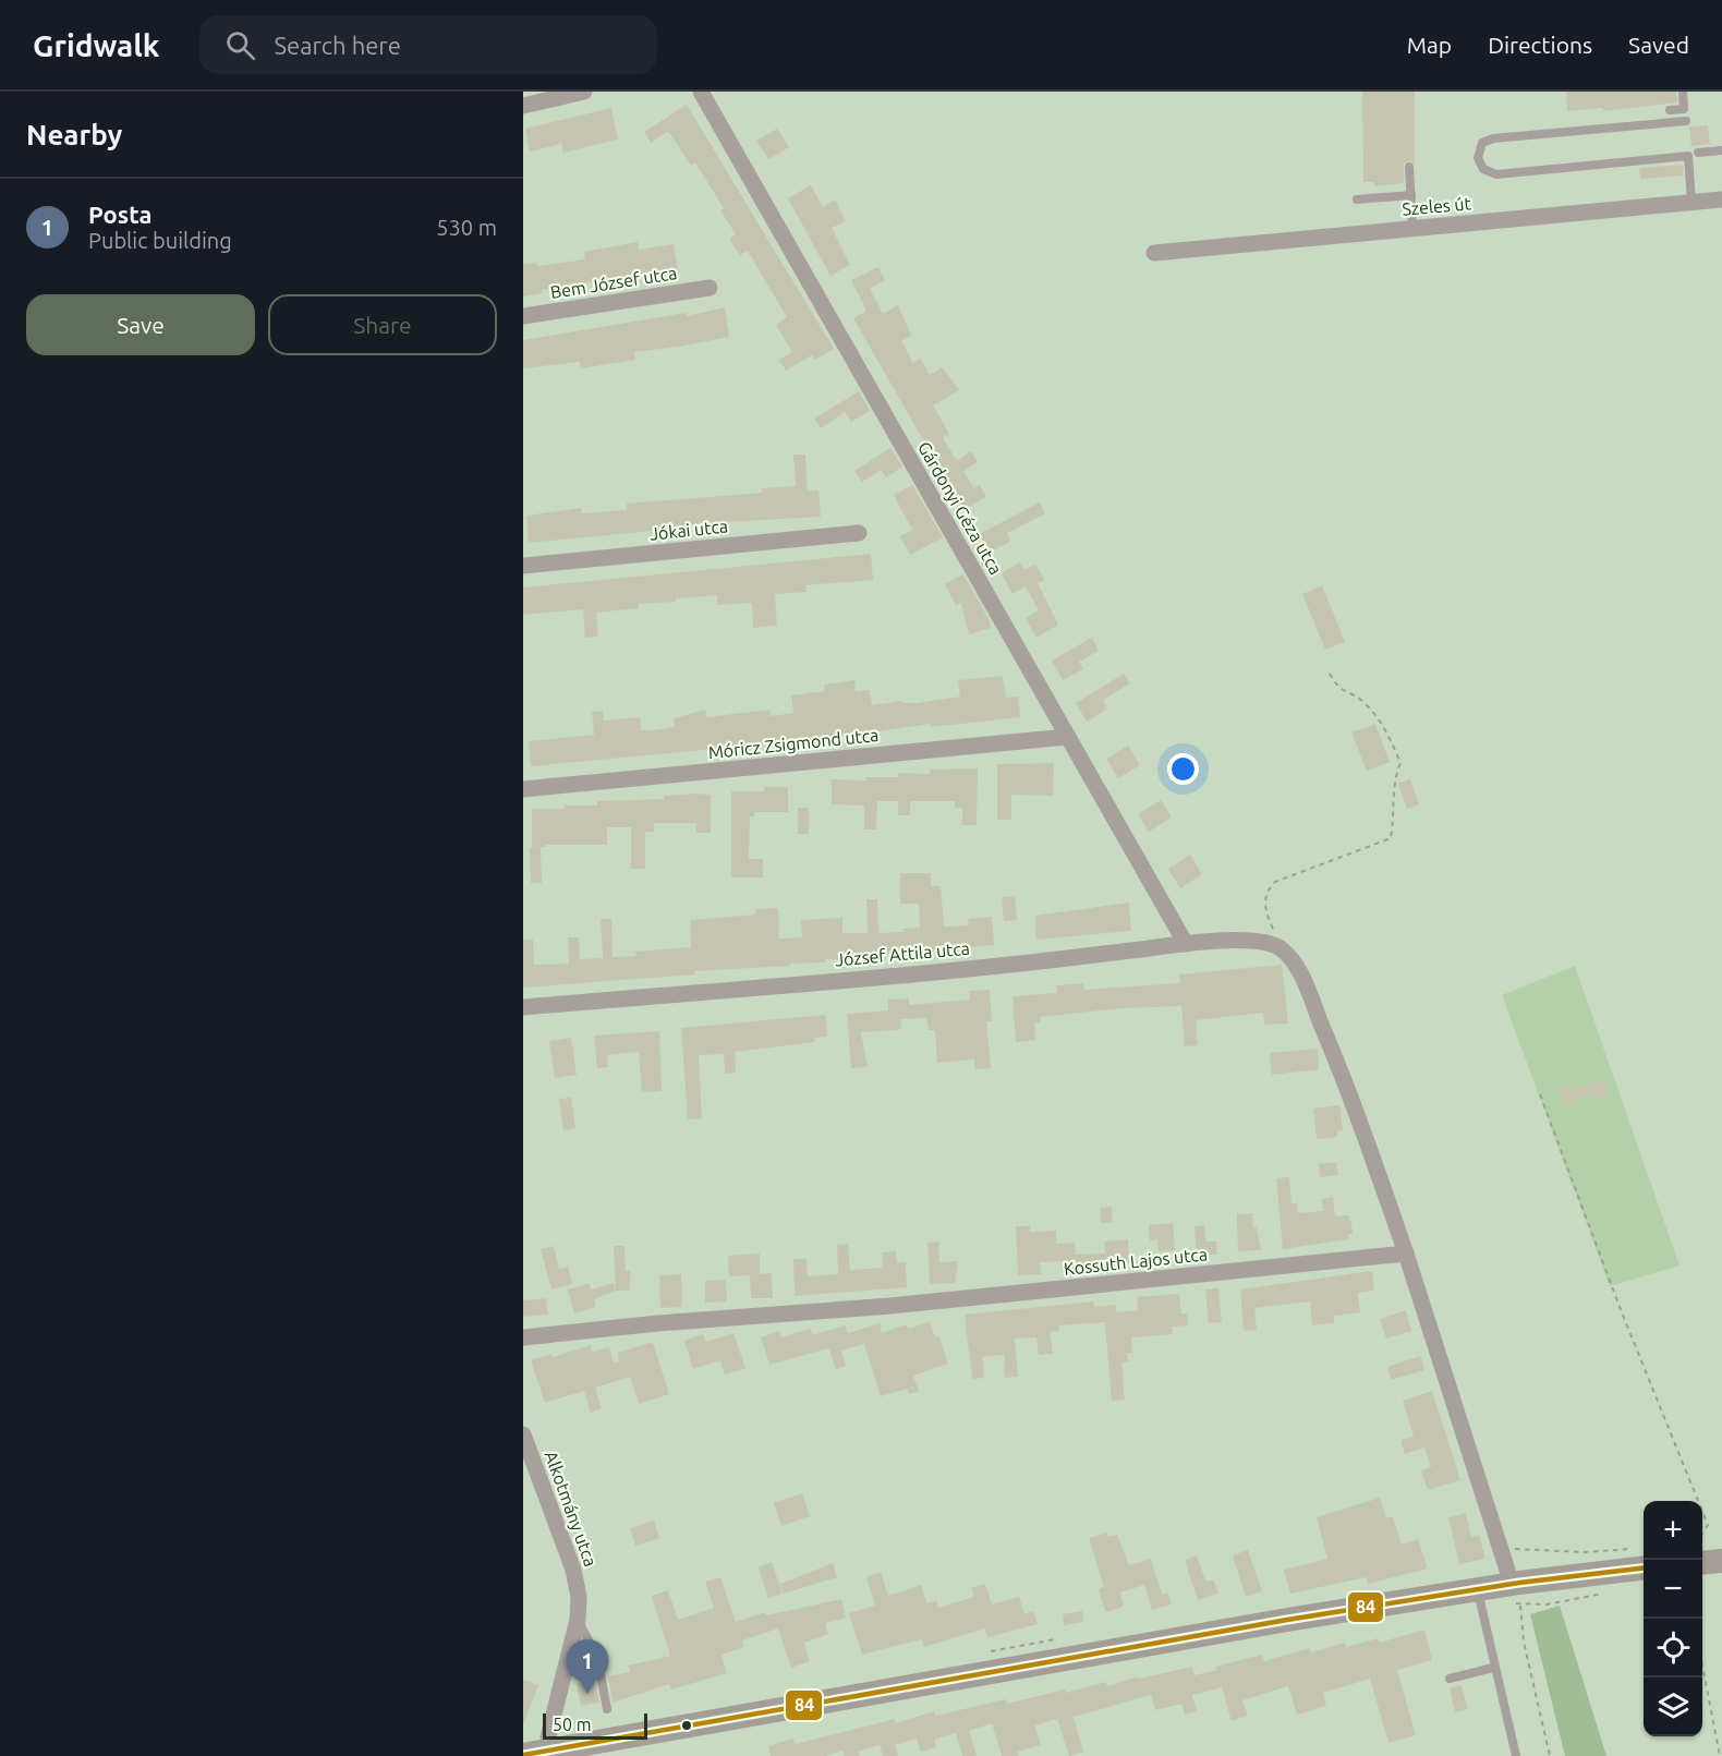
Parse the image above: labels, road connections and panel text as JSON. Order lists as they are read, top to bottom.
{
  "streets": {
    "street": [
      "Szeles út",
      "Bem József utca",
      "Gárdonyi Géza utca",
      "Jókai utca",
      "Móricz Zsigmond utca",
      "József Attila utca",
      "Kossuth Lajos utca",
      "Alkotmány utca"
    ]
  },
  "crossings": [
    ["Gárdonyi Géza utca", "Móricz Zsigmond utca"],
    ["Gárdonyi Géza utca", "József Attila utca"]
  ],
  "lines": ["transit line 84"],
  "scale_bar": "50 m",
  "page": {
    "header": "Gridwalk",
    "search": "Search here",
    "nav": ["Map", "Directions", "Saved"],
    "heading": "Nearby",
    "list": [
      {
        "mark": "1",
        "name": "Posta",
        "note": "Public building",
        "value": "530 m"
      }
    ],
    "buttons": ["Save", "Share"],
    "map_buttons": ["+", "−"],
    "pins": "1",
    "scale": "50 m"
  }
}
